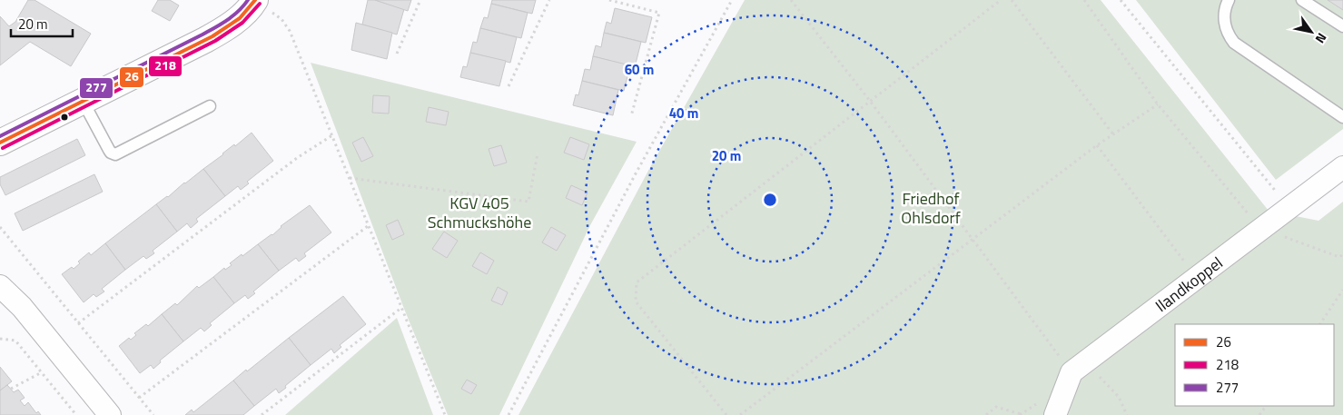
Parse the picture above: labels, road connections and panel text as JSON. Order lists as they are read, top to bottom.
{
  "streets": {
    "street": ["Ilandkoppel"]
  },
  "parks": ["Friedhof Ohlsdorf", "KGV 405 Schmuckshöhe"],
  "lines": ["transit line 26", "transit line 277", "transit line 218"],
  "legend": ["26", "218", "277"],
  "scale_bar": "20 m",
  "north": "bottom right",
  "rings": ["60 m", "40 m", "20 m"]
}
